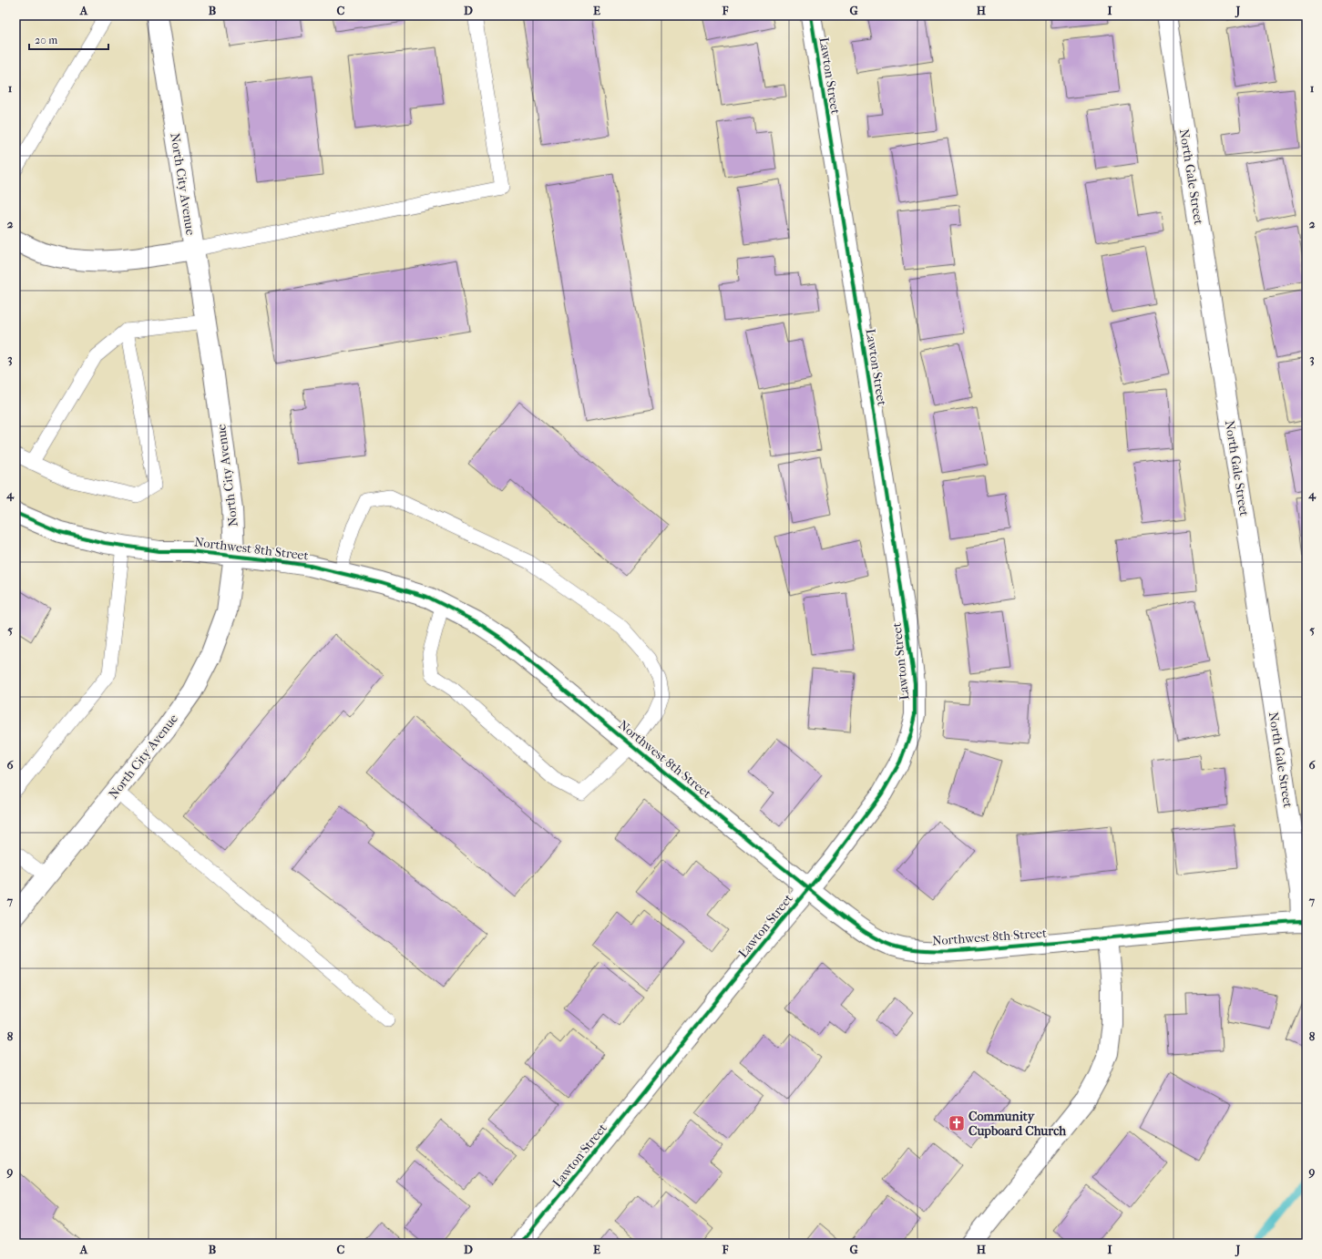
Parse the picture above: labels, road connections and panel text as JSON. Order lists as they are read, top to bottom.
{
  "streets": {
    "street": [
      "Lawton Street",
      "North Gale Street",
      "North City Avenue",
      "Northwest 8th Street"
    ]
  },
  "crossings": [
    ["Lawton Street", "Northwest 8th Street"],
    ["North Gale Street", "Northwest 8th Street"],
    ["North City Avenue", "Northwest 8th Street"]
  ],
  "places": {
    "church": ["Community Cupboard Church"]
  },
  "scale_bar": "20 m",
  "grid": {
    "columns": [
      "A",
      "B",
      "C",
      "D",
      "E",
      "F",
      "G",
      "H",
      "I",
      "J"
    ],
    "rows": [
      "1",
      "2",
      "3",
      "4",
      "5",
      "6",
      "7",
      "8",
      "9"
    ]
  }
}
